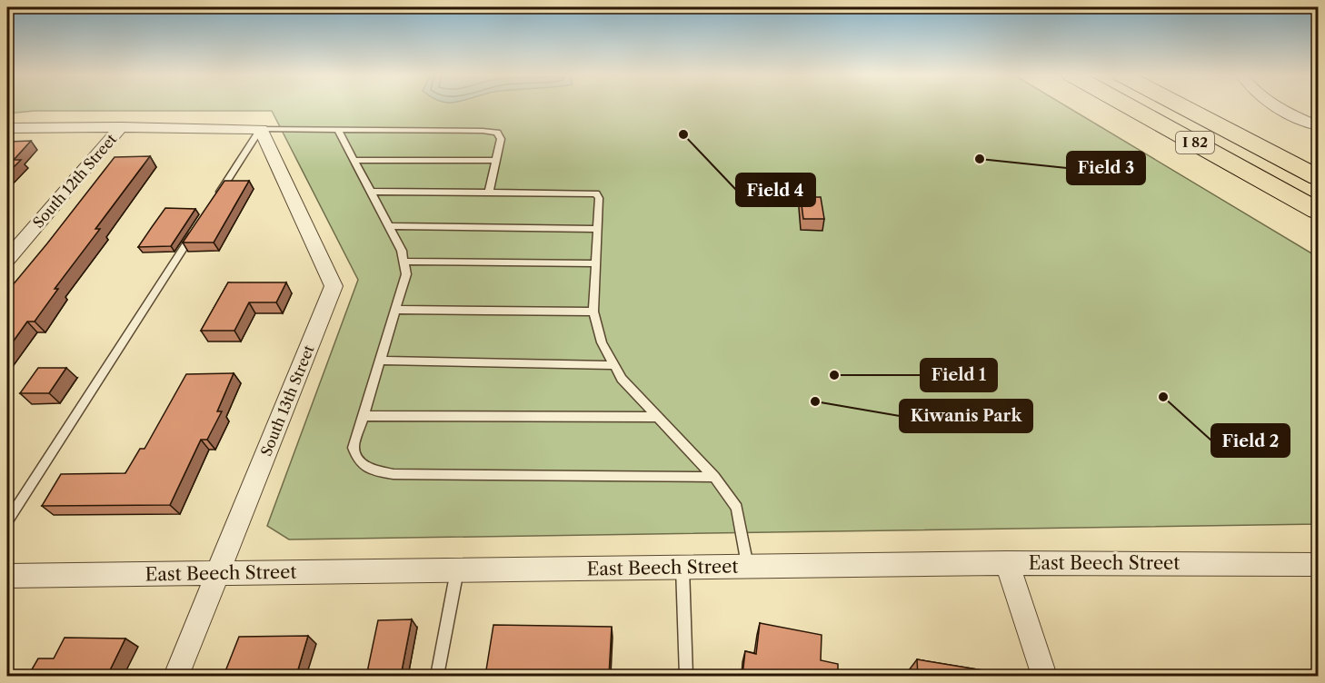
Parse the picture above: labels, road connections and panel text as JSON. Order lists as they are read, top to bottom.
{
  "streets": {
    "highway": ["I 82"],
    "street": ["South 12th Street", "South 13th Street", "East Beech Street"]
  },
  "crossings": [
    ["South 13th Street", "East Beech Street"]
  ],
  "places": [
    "Field 4",
    "Field 3",
    "Field 1",
    "Field 2",
    "Kiwanis Park"
  ]
}
